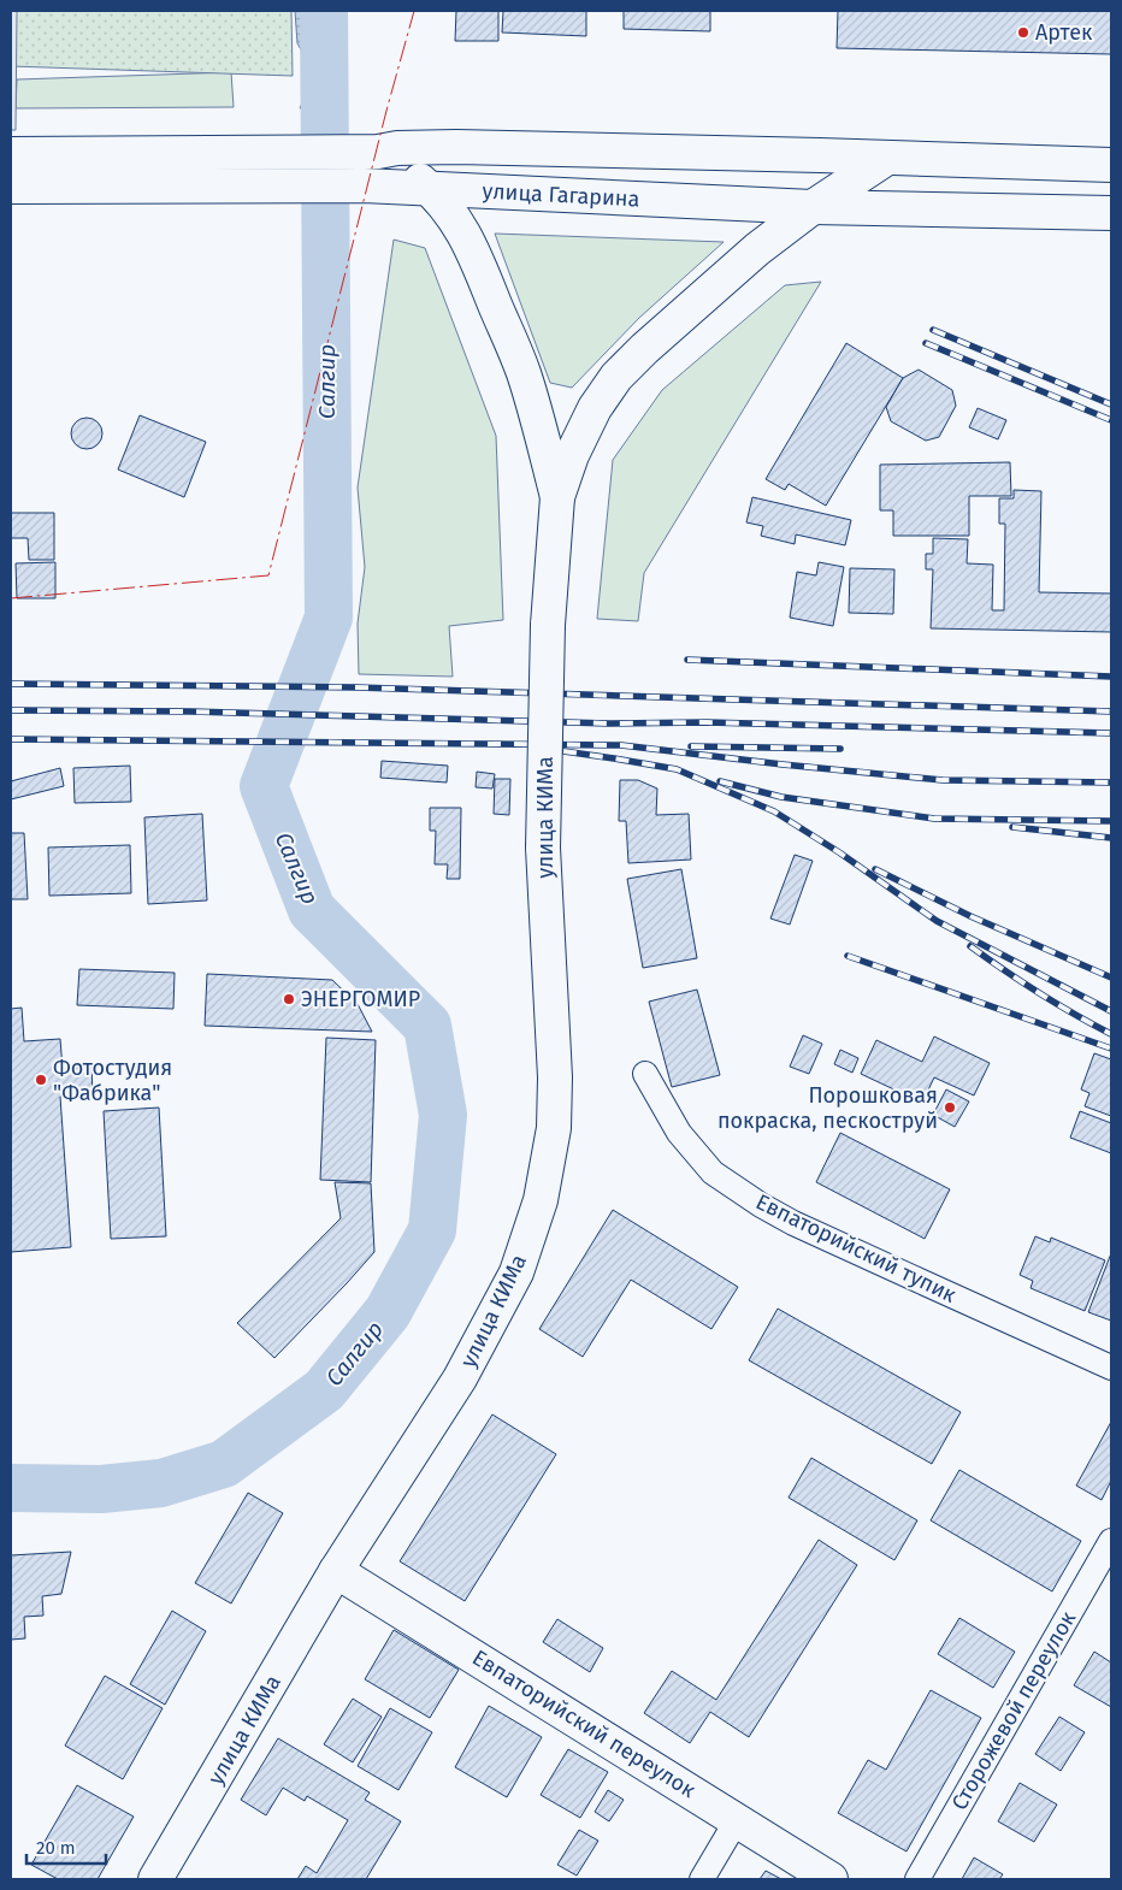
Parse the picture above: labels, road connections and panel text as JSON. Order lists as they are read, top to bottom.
{
  "streets": {
    "main road": ["улица Гагарина", "улица КИМа", "Евпаторийский переулок"],
    "street": ["Евпаторийский тупик", "Сторожевой переулок"]
  },
  "crossings": [
    ["улица КИМа", "Евпаторийский переулок"]
  ],
  "water": ["Салгир"],
  "places": [
    "Артек",
    "ЭНЕРГОМИР",
    "Фотостудия \"Фабрика\"",
    "Порошковая покраска, пескоструй"
  ],
  "scale_bar": "20 m"
}
